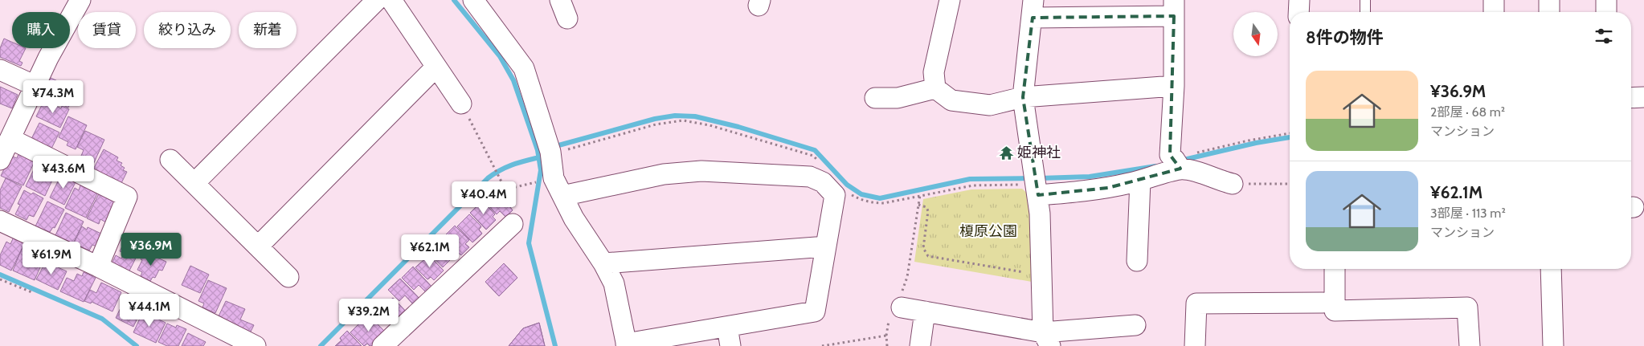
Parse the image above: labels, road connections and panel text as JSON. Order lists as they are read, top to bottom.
{
  "parks": ["榎原公園"],
  "places": {
    "temple": ["姫神社"]
  },
  "north": "bottom",
  "page": {
    "chip": [
      "購入",
      "賃貸",
      "絞り込み",
      "新着"
    ],
    "heading": "8件の物件",
    "list": [
      {
        "name": "¥36.9M",
        "note": "2部屋 · 68 m² · マンション"
      },
      {
        "name": "¥62.1M",
        "note": "3部屋 · 113 m² · マンション"
      }
    ],
    "price": [
      "¥74.3M",
      "¥43.6M",
      "¥40.4M",
      "¥36.9M",
      "¥62.1M",
      "¥61.9M",
      "¥44.1M",
      "¥39.2M"
    ]
  }
}
